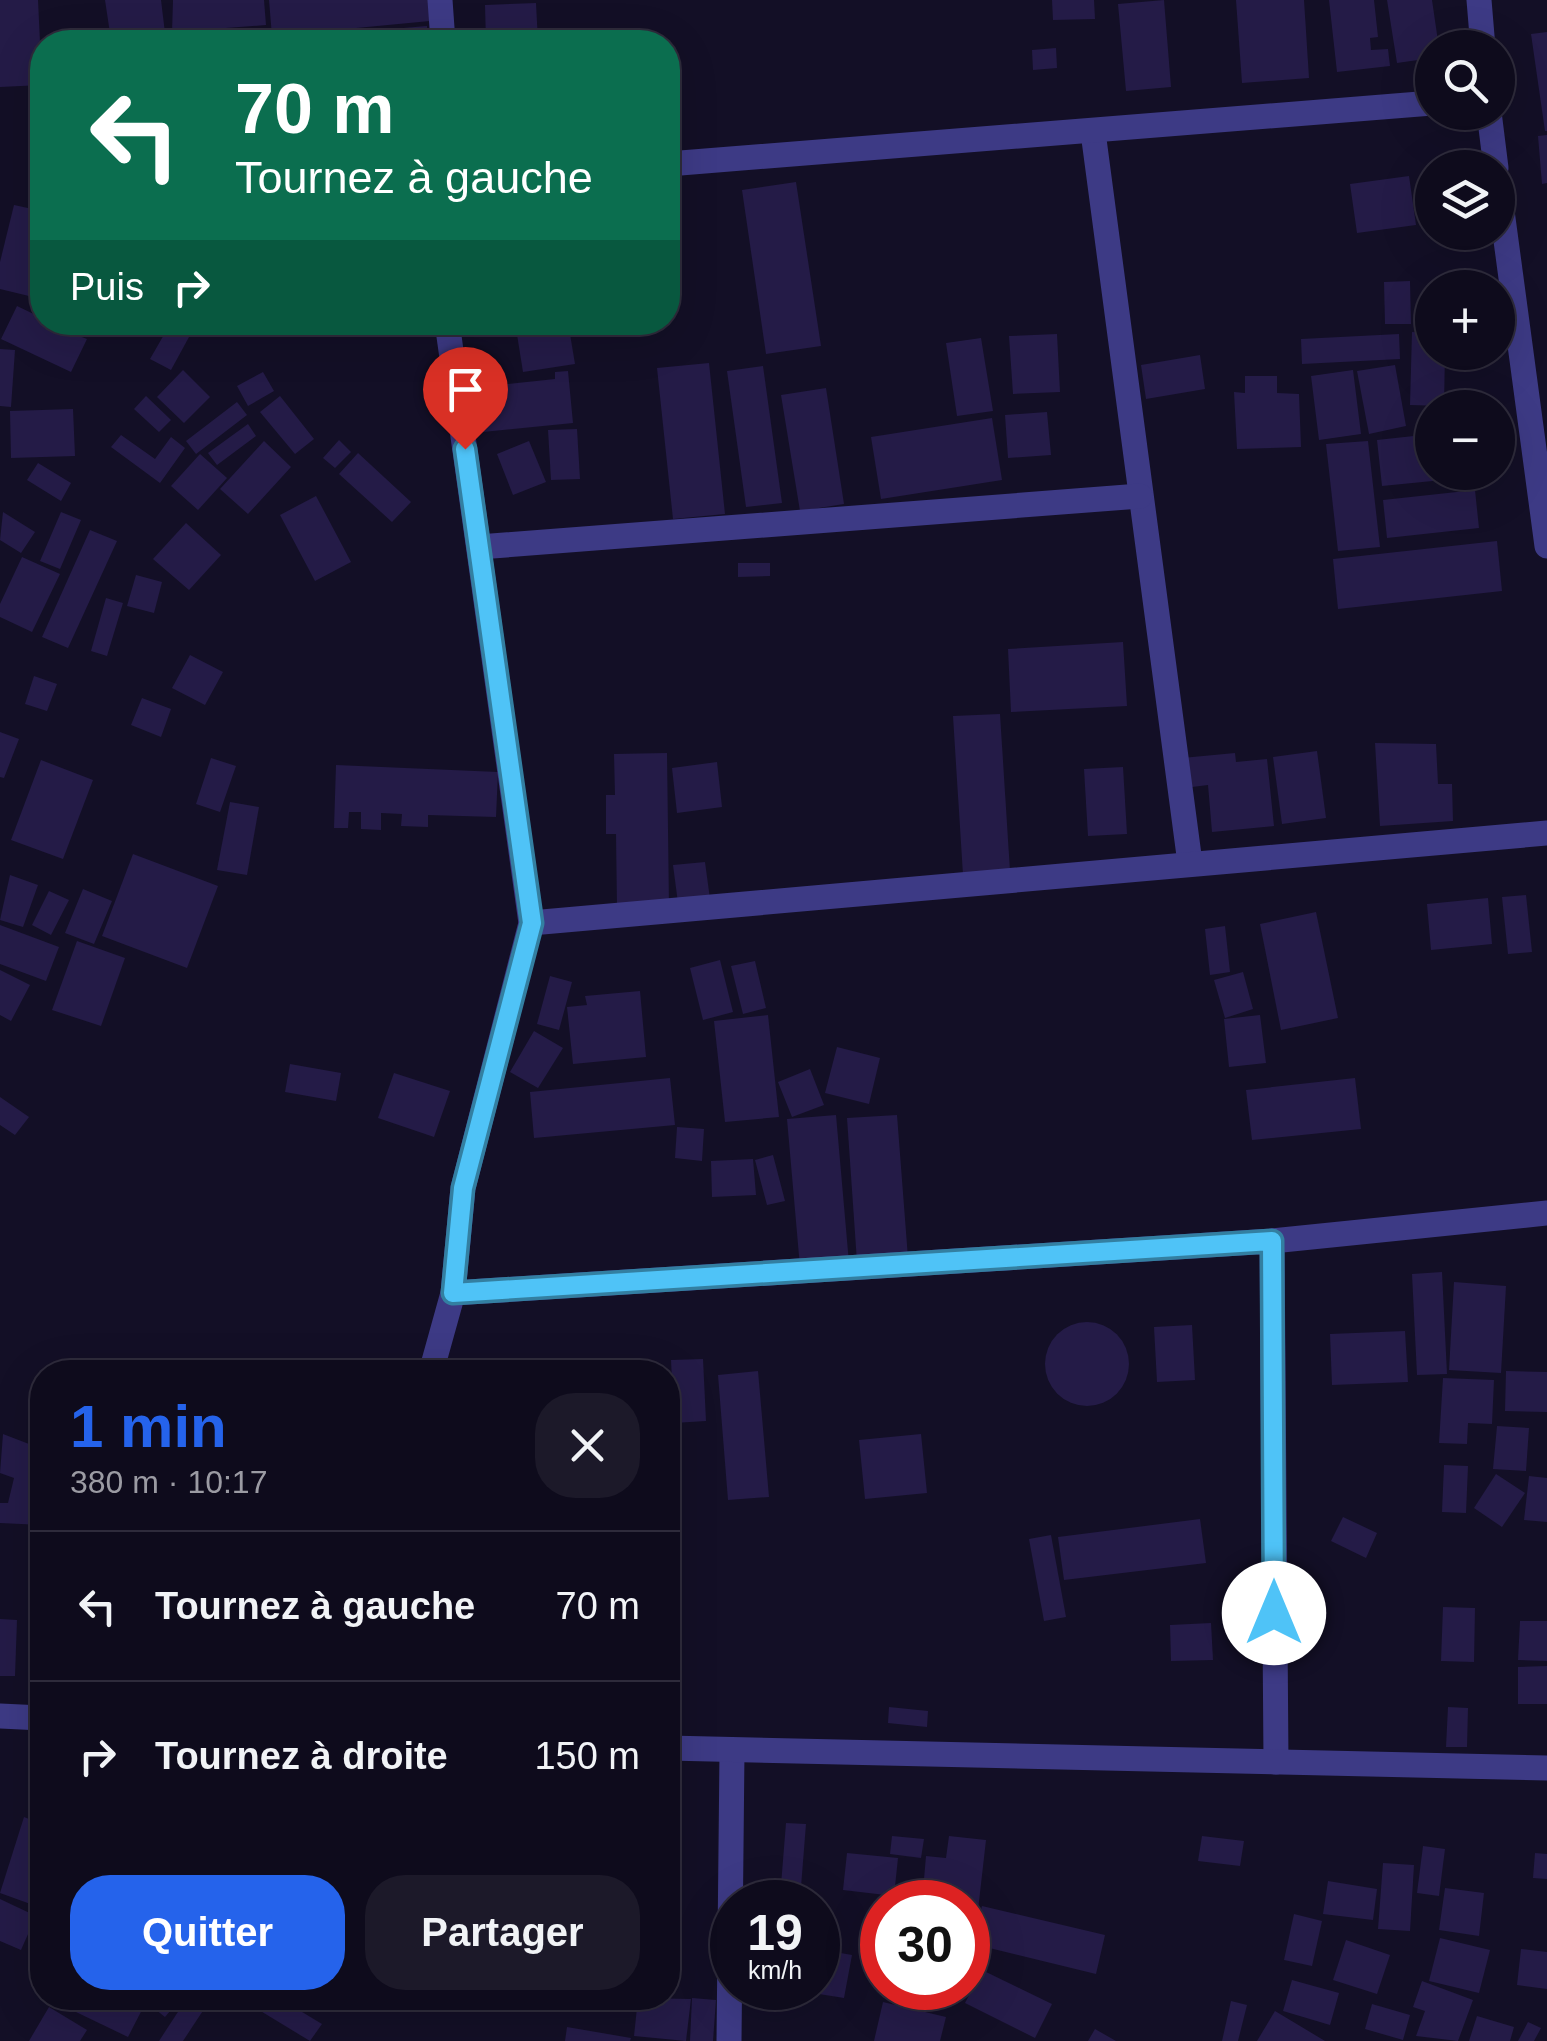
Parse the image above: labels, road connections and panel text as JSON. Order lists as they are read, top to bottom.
{
  "page": {
    "map_buttons": ["+", "−"],
    "turn": ["70 m", "Tournez à gauche"],
    "then": "Puis",
    "heading": ["1 min", "380 m · 10:17"],
    "list": [
      {
        "name": "Tournez à gauche",
        "value": "70 m"
      },
      {
        "name": "Tournez à droite",
        "value": "150 m"
      }
    ],
    "buttons": ["Quitter", "Partager"],
    "speed": "19 km/h",
    "limit": "30"
  }
}
